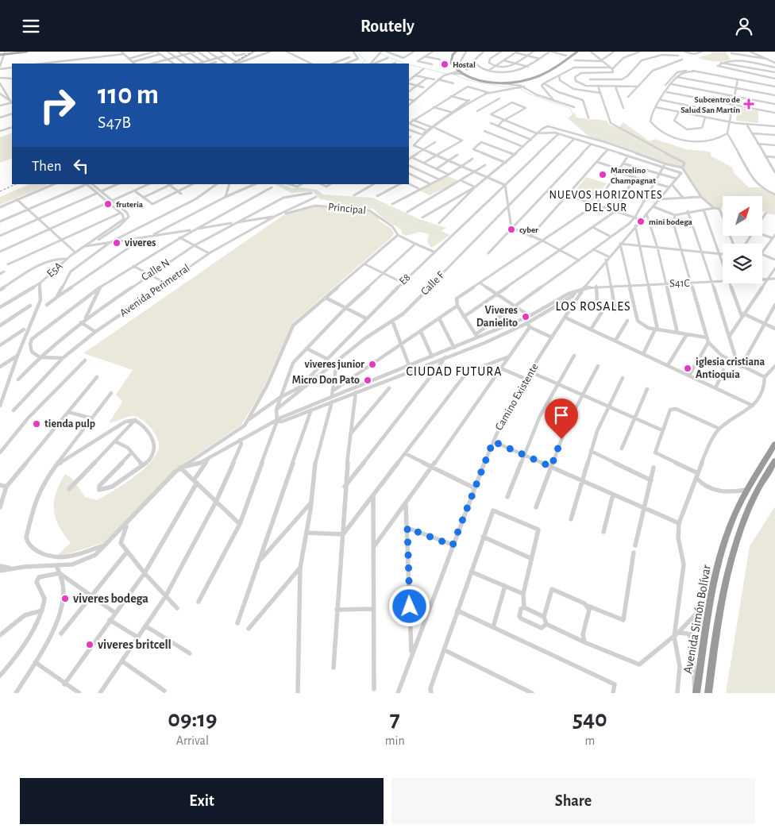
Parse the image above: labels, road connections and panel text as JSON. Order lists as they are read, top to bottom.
{
  "streets": {
    "highway": ["Avenida Simón Bolívar"],
    "street": [
      "Principal",
      "E5A",
      "Calle N",
      "E8",
      "Calle F",
      "S41C",
      "Avenida Perimetral",
      "Camino Existente"
    ]
  },
  "crossings": [
    ["Principal", "Calle N"],
    ["Principal", "E8"],
    ["Principal", "Avenida Perimetral"],
    ["S41C", "Camino Existente"]
  ],
  "districts": ["NUEVOS HORIZONTES DEL SUR", "LOS ROSALES", "CIUDAD FUTURA"],
  "places": {
    "other": [
      "Hostal",
      "Marcelino Champagnat",
      "fruteria",
      "mini bodega",
      "cyber",
      "viveres",
      "Viveres Danielito",
      "viveres junior",
      "iglesia cristiana Antioquia",
      "Micro Don Pato",
      "tienda pulp",
      "viveres bodega",
      "viveres britcell"
    ],
    "health": ["Subcentro de Salud San Martín"]
  },
  "north": "top right",
  "page": {
    "header": "Routely",
    "turn": ["110 m", "S47B"],
    "then": "Then",
    "eta": [
      "09:19",
      "Arrival",
      "7",
      "min",
      "540",
      "m"
    ],
    "buttons": ["Exit", "Share"]
  }
}
